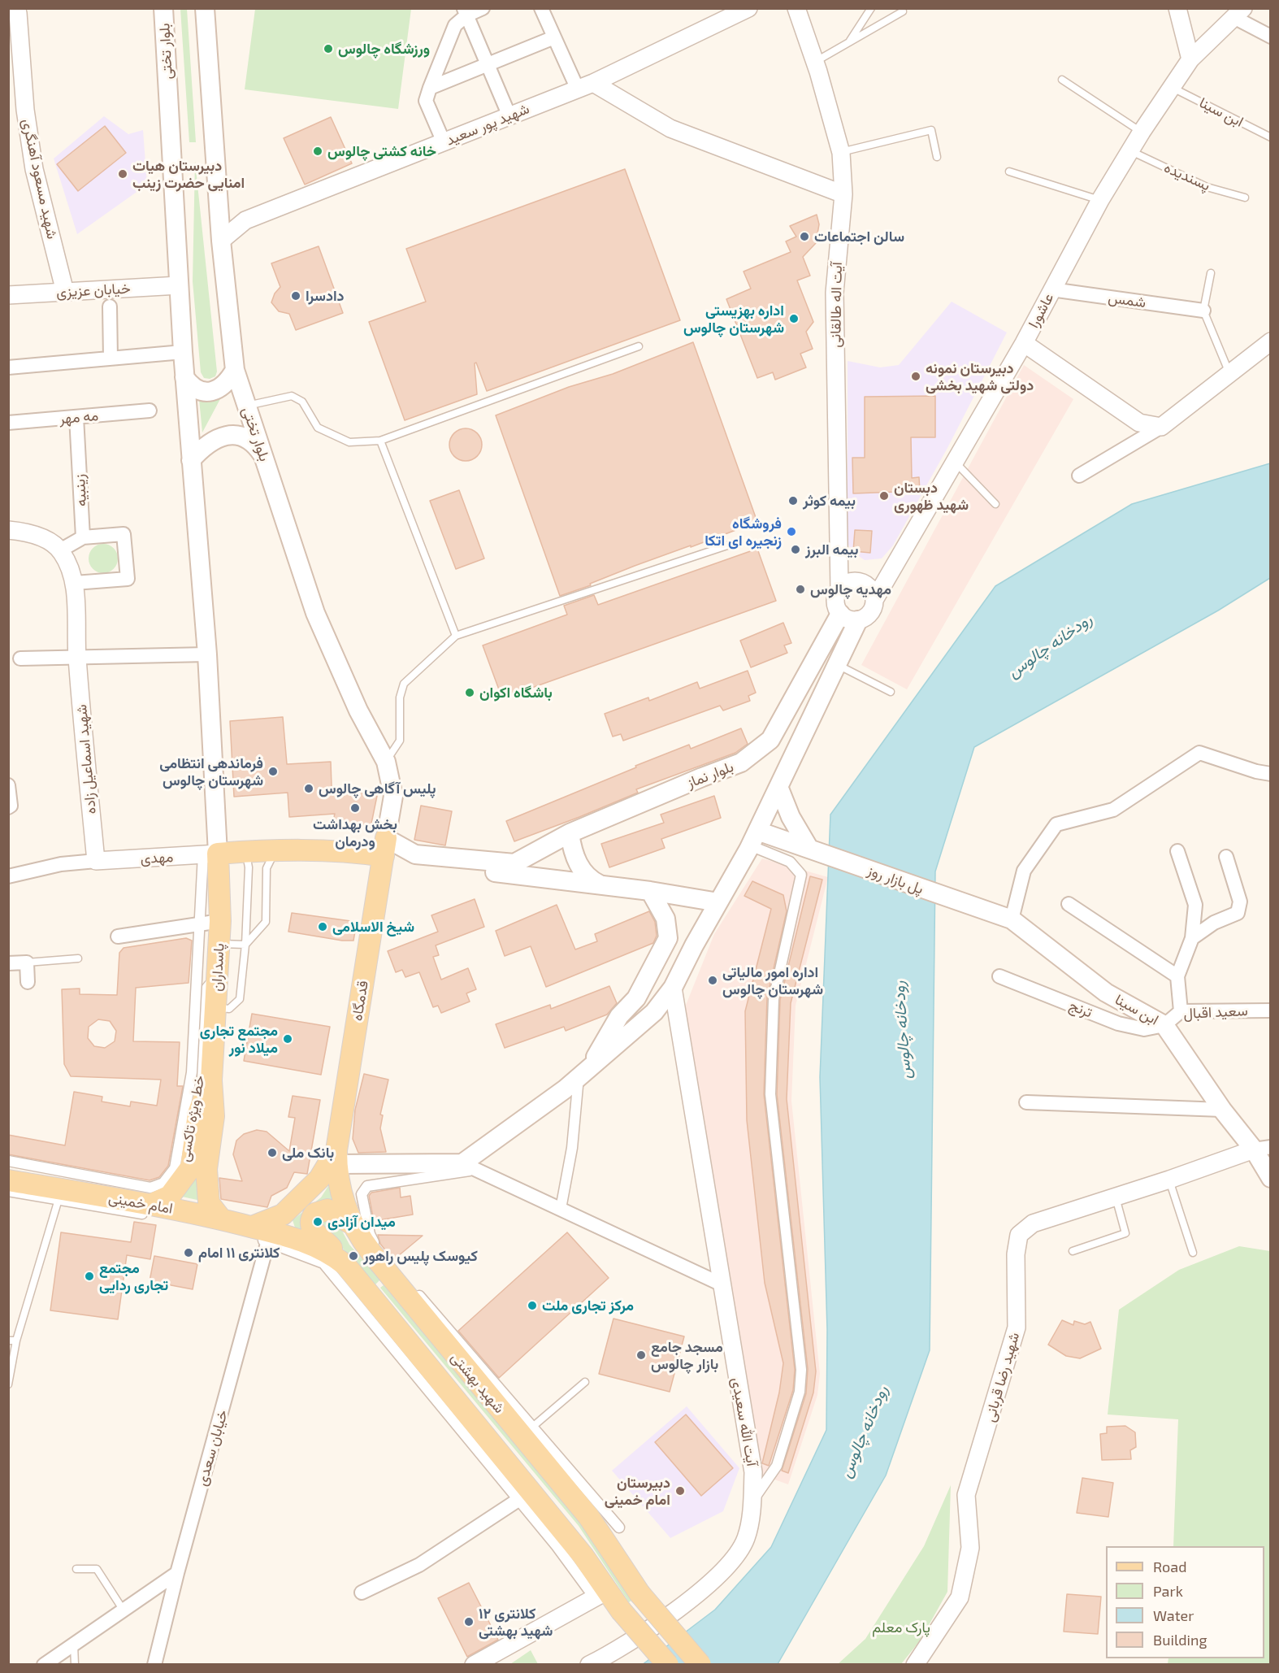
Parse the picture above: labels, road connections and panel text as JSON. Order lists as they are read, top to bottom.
{
  "streets": {
    "main road": [
      "بلوار تختی",
      "ابن سینا",
      "بلوار نماز",
      "پل بازار روز",
      "پاسداران",
      "قدمگاه",
      "امام خمینی",
      "شهید بهشتی"
    ],
    "street": [
      "شهید پور سعید",
      "شهید مسعود آهنگری",
      "خیابان عزیزی",
      "شمس",
      "آیت اله طالقانی",
      "عاشورا",
      "مه مهر",
      "زینبیه",
      "شهید اسماعیل زاده",
      "مهدی",
      "ترنج",
      "سعید اقبال",
      "شهید رضا قربانی",
      "آیت الله سعیدی",
      "خیابان سعدی"
    ],
    "lane": ["پسندیده", "خط ویژه تاکسی"]
  },
  "crossings": [
    ["بلوار تختی", "شهید پور سعید"],
    ["بلوار تختی", "خیابان عزیزی"],
    ["بلوار تختی", "بلوار نماز"],
    ["بلوار تختی", "مهدی"],
    ["بلوار تختی", "پاسداران"],
    ["بلوار تختی", "قدمگاه"],
    ["ابن سینا", "عاشورا"],
    ["ابن سینا", "پل بازار روز"],
    ["ابن سینا", "ترنج"],
    ["ابن سینا", "سعید اقبال"],
    ["ابن سینا", "شهید رضا قربانی"],
    ["پسندیده", "عاشورا"],
    ["شهید مسعود آهنگری", "خیابان عزیزی"],
    ["شمس", "عاشورا"],
    ["آیت اله طالقانی", "عاشورا"],
    ["آیت اله طالقانی", "بلوار نماز"],
    ["عاشورا", "بلوار نماز"],
    ["مه مهر", "زینبیه"],
    ["شهید اسماعیل زاده", "مهدی"],
    ["بلوار نماز", "قدمگاه"],
    ["مهدی", "پاسداران"],
    ["پاسداران", "خط ویژه تاکسی"],
    ["قدمگاه", "شهید بهشتی"],
    ["ترنج", "سعید اقبال"],
    ["خط ویژه تاکسی", "امام خمینی"],
    ["امام خمینی", "شهید بهشتی"],
    ["امام خمینی", "خیابان سعدی"],
    ["شهید بهشتی", "خیابان سعدی"]
  ],
  "water": ["رودخانه چالوس"],
  "parks": ["پارک معلم"],
  "places": [
    "ورزشگاه چالوس",
    "خانه کشتی چالوس",
    "دبیرستان هیات امنایی حضرت زینب",
    "سالن اجتماعات",
    "دادسرا",
    "اداره بهزیستی شهرستان چالوس",
    "دبیرستان نمونه دولتی شهید بخشی",
    "دبستان شهید ظهوری",
    "بیمه کوثر",
    "فروشگاه زنجیره ای اتکا",
    "بیمه البرز",
    "مهدیه چالوس",
    "باشگاه اکوان",
    "فرماندهی انتظامی شهرستان چالوس",
    "پلیس آگاهی چالوس",
    "بخش بهداشت ودرمان",
    "شیخ الاسلامی",
    "اداره امور مالیاتی شهرستان چالوس",
    "مجتمع تجاری میلاد نور",
    "بانک ملی",
    "میدان آزادی",
    "کلانتری ۱۱ امام",
    "کیوسک پلیس راهور",
    "مجتمع تجاری ردایی",
    "مرکز تجاری ملت",
    "مسجد جامع بازار چالوس",
    "دبیرستان امام خمینی",
    "کلانتری ۱۲ شهید بهشتی"
  ],
  "legend": [
    "Road",
    "Park",
    "Water",
    "Building"
  ]
}
